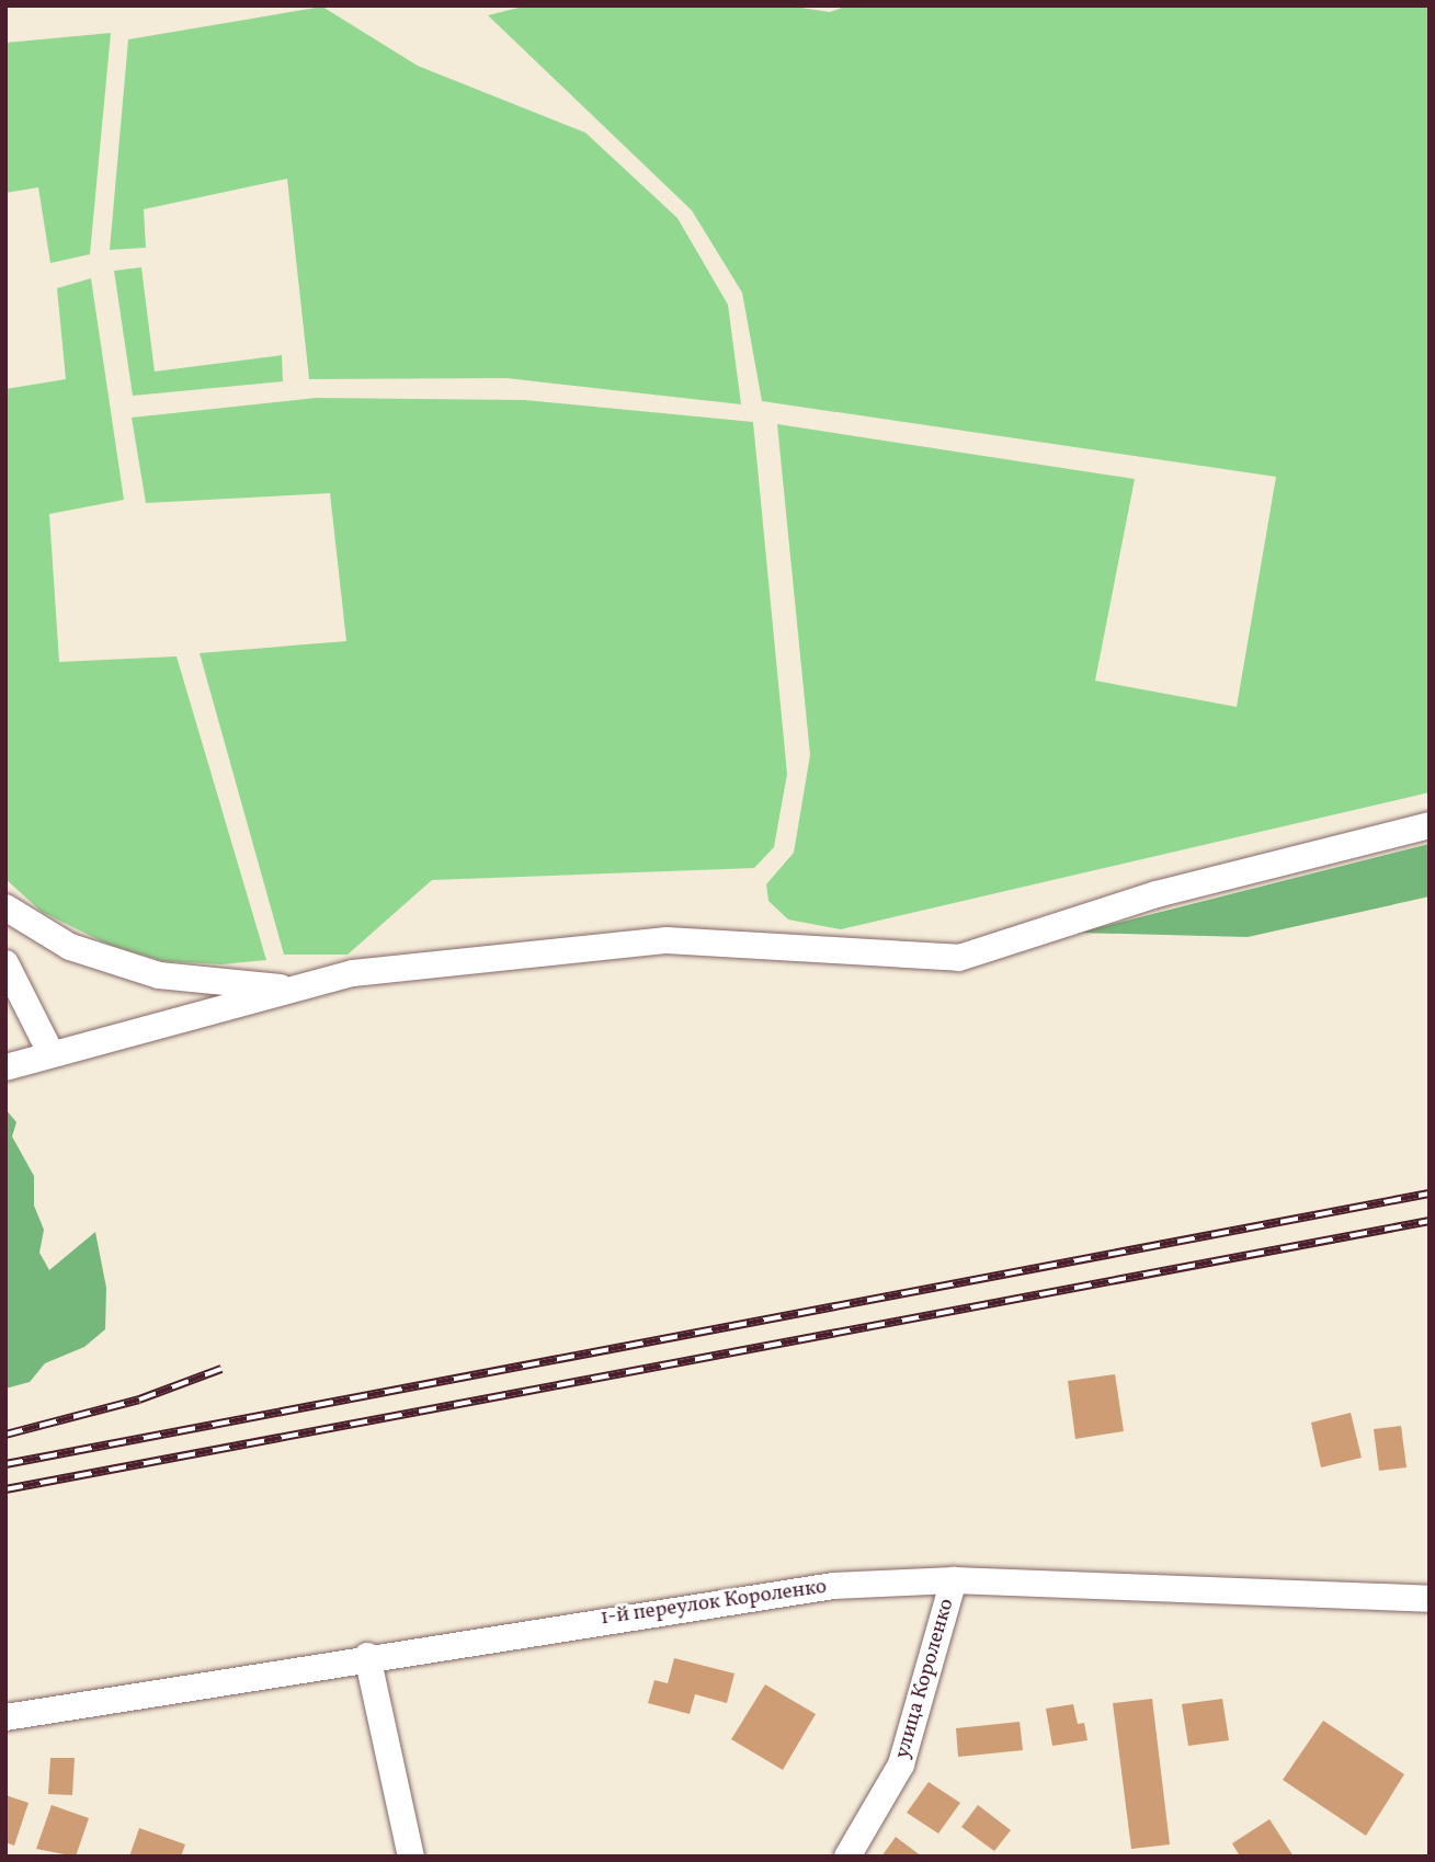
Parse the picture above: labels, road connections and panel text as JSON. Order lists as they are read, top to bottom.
{
  "streets": {
    "street": ["1-й переулок Короленко", "улица Короленко"]
  },
  "crossings": [
    ["1-й переулок Короленко", "улица Короленко"]
  ]
}
